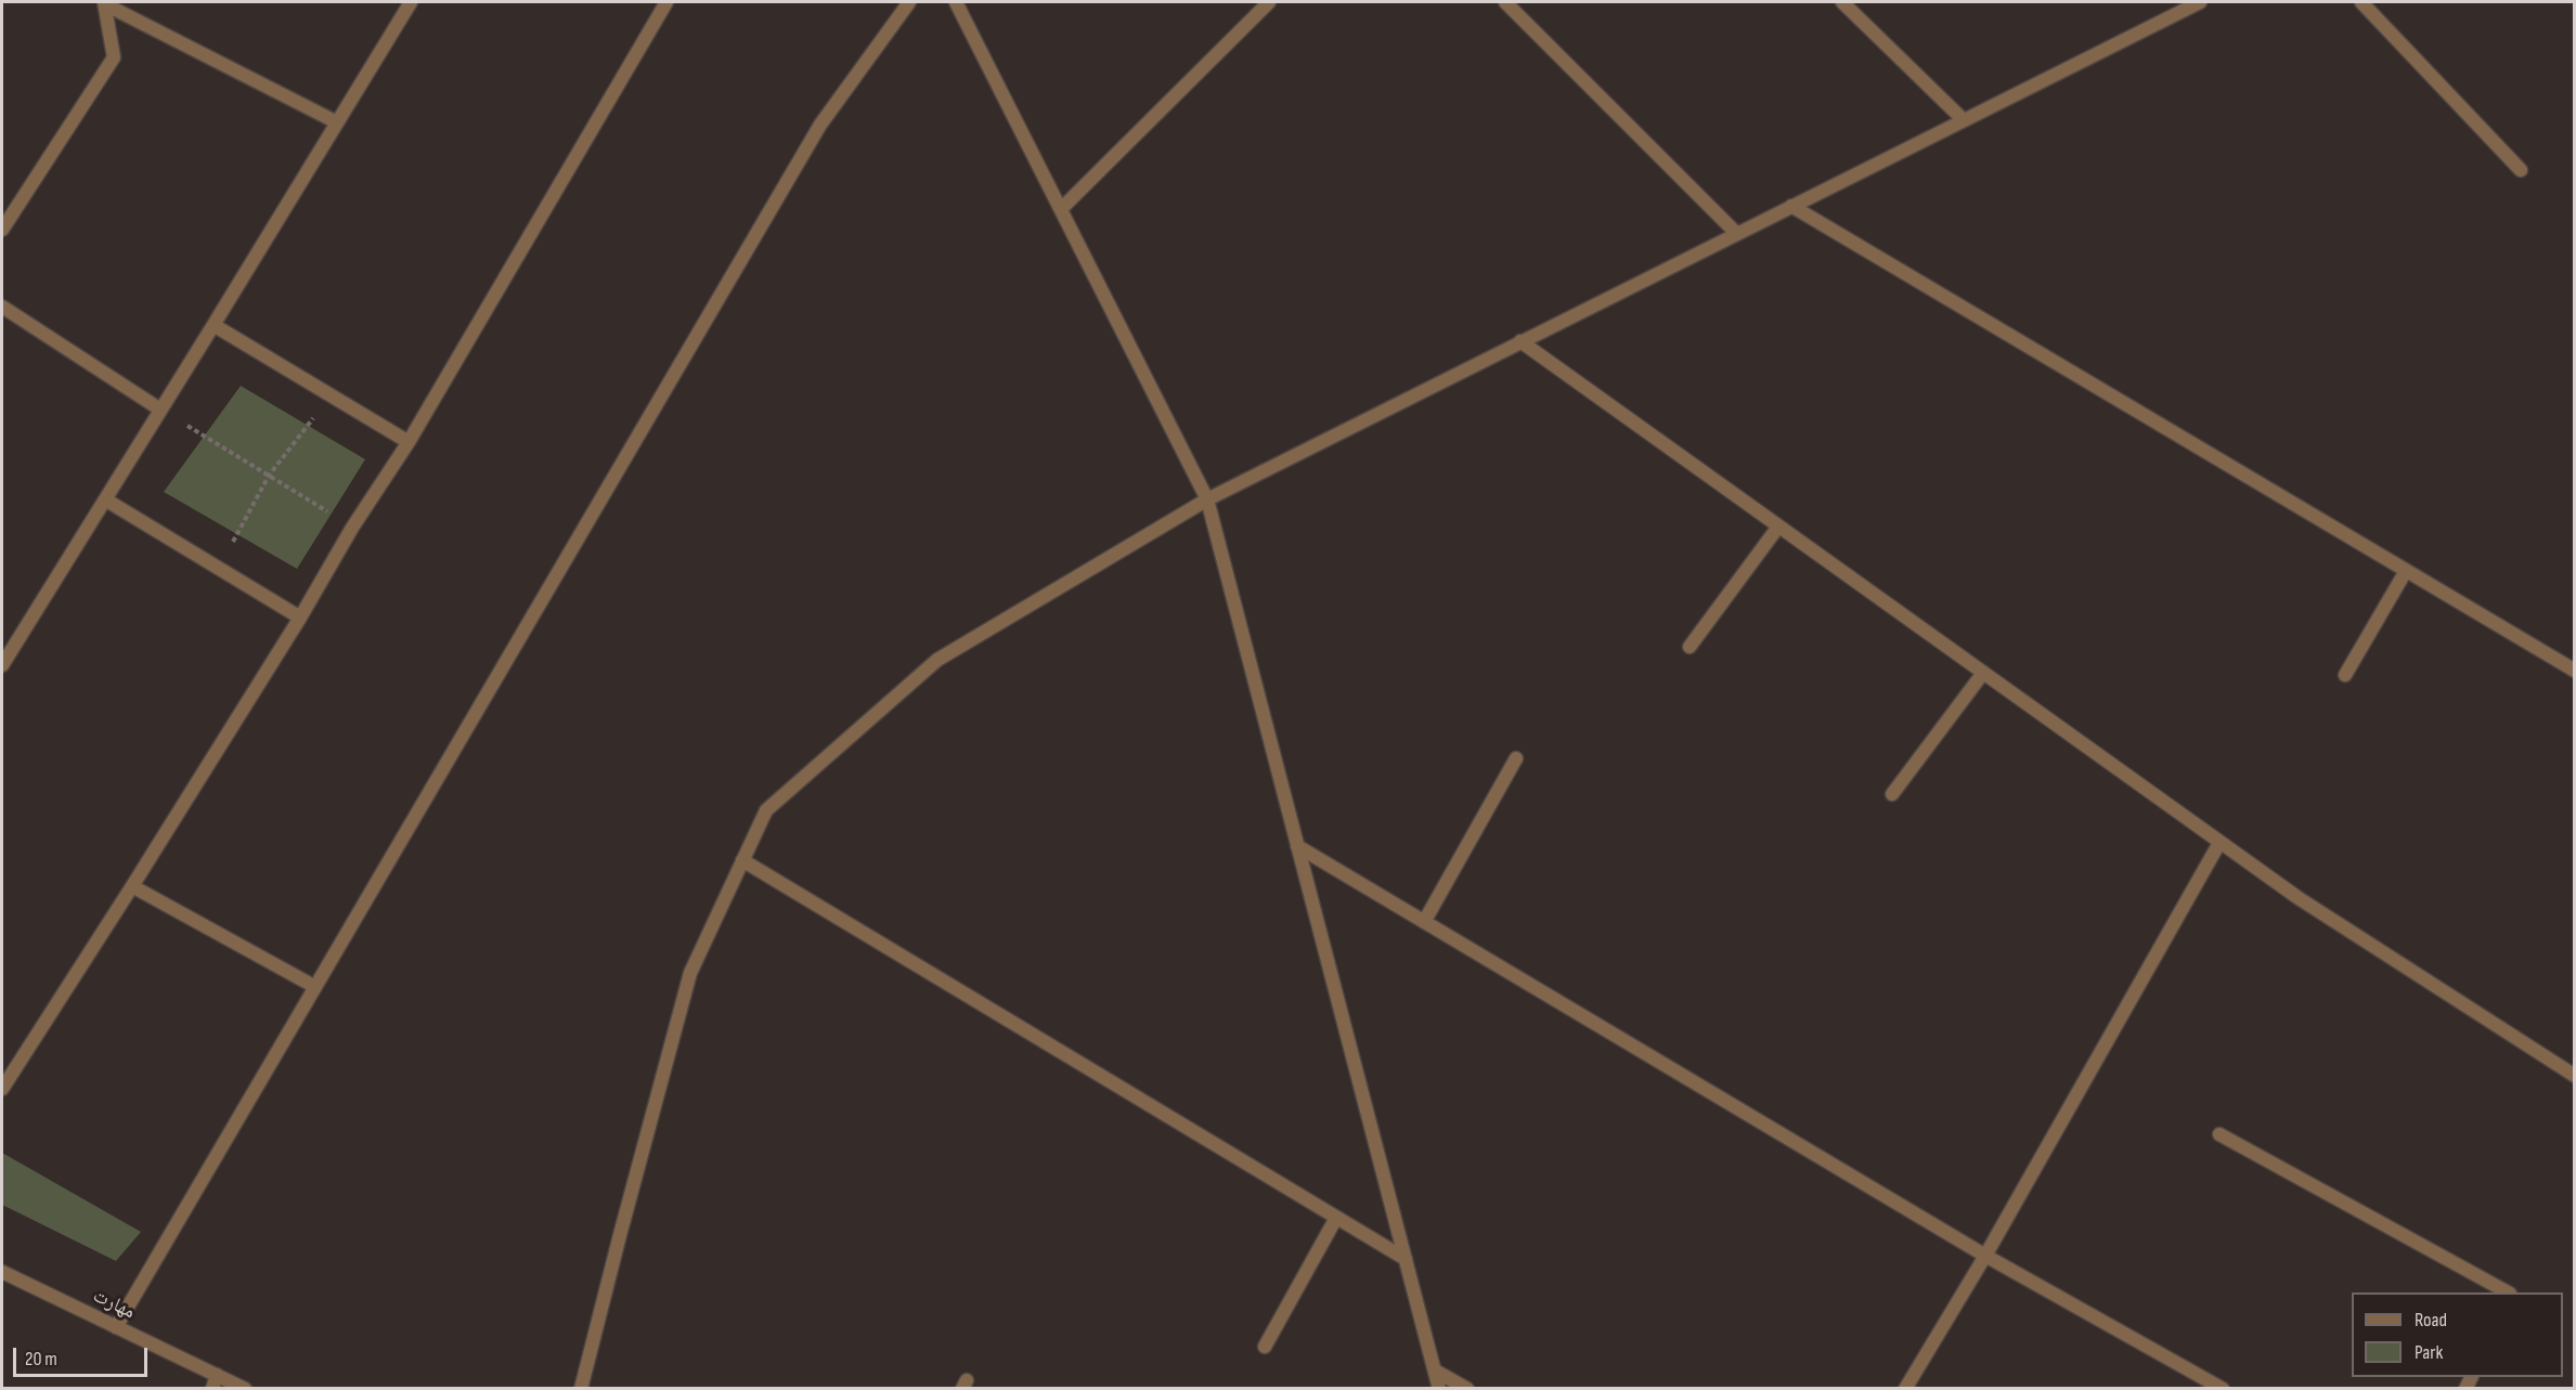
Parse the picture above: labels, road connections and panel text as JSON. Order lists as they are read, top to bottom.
{
  "streets": {
    "street": ["مهارت"]
  },
  "legend": ["Road", "Park"],
  "scale_bar": "20 m"
}
